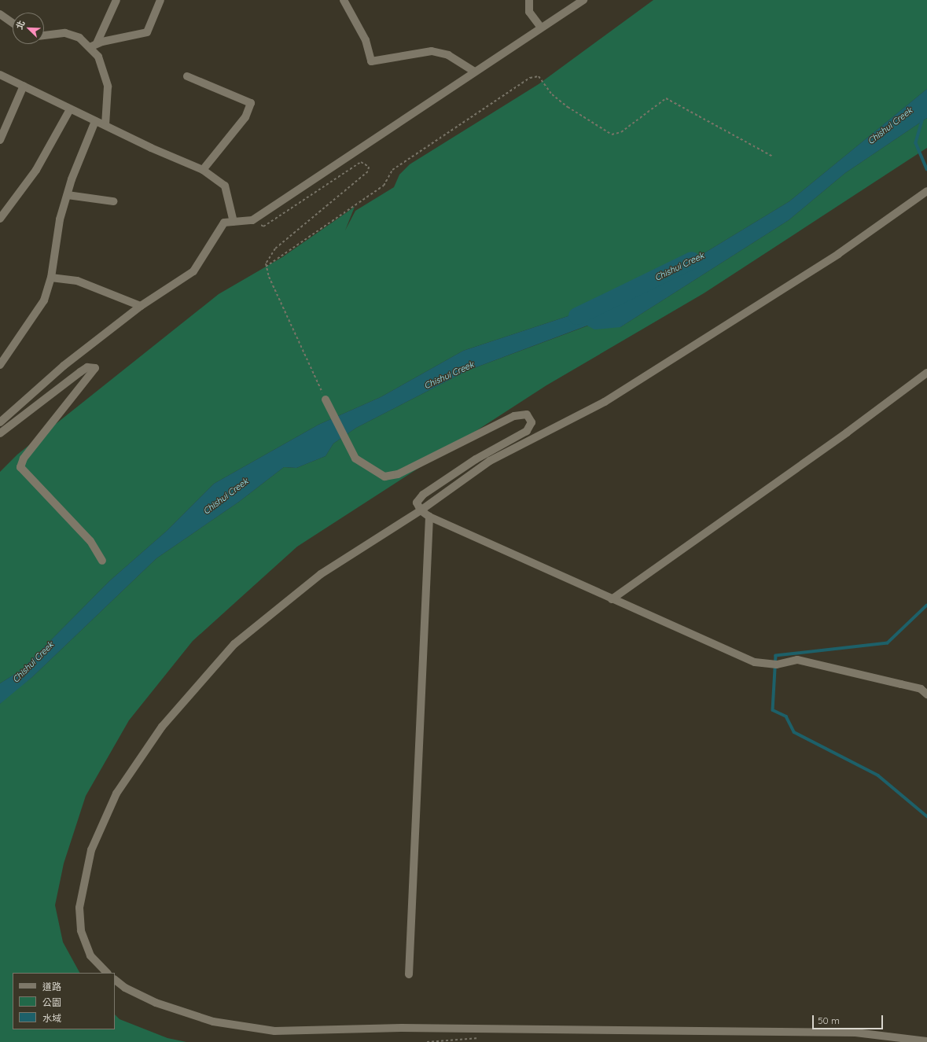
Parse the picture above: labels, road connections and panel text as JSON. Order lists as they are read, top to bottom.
{
  "water": ["Chishui Creek"],
  "legend": ["道路", "公園", "水域"],
  "scale_bar": "50 m",
  "north": "top left"
}
